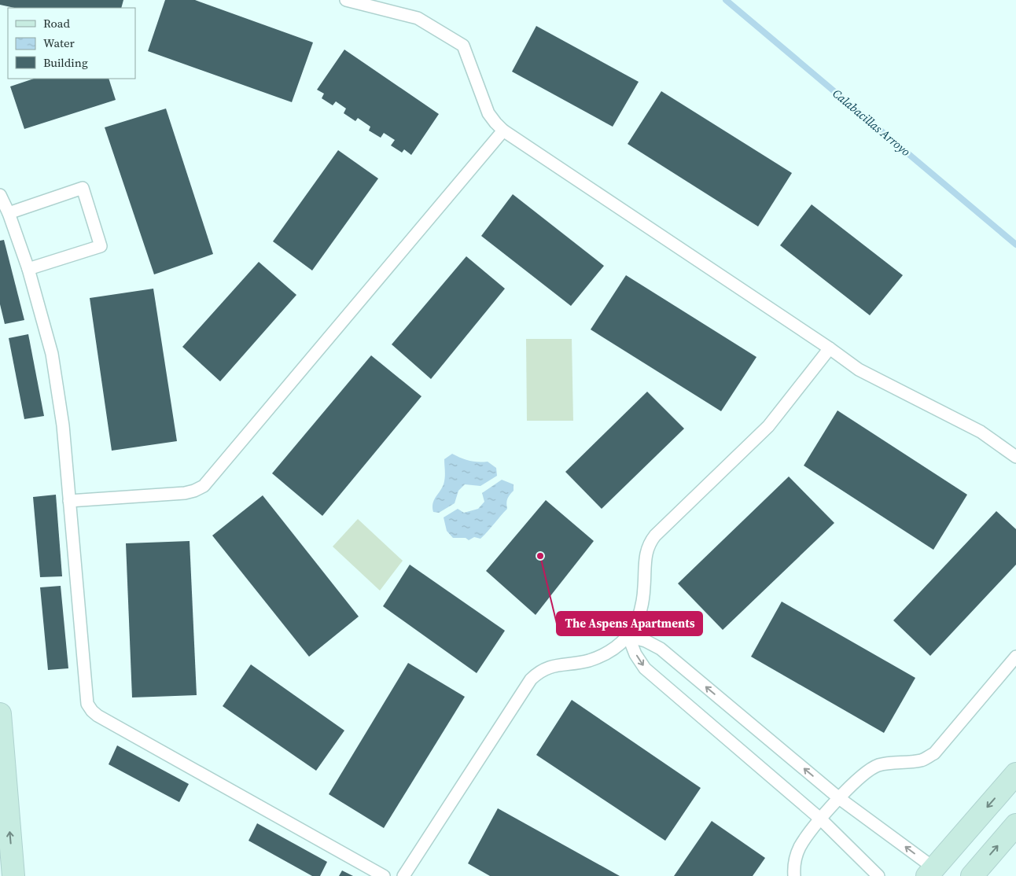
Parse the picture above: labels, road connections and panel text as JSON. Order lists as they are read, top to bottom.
{
  "water": ["Calabacillas Arroyo"],
  "places": ["The Aspens Apartments"],
  "legend": ["Road", "Water", "Building"]
}
